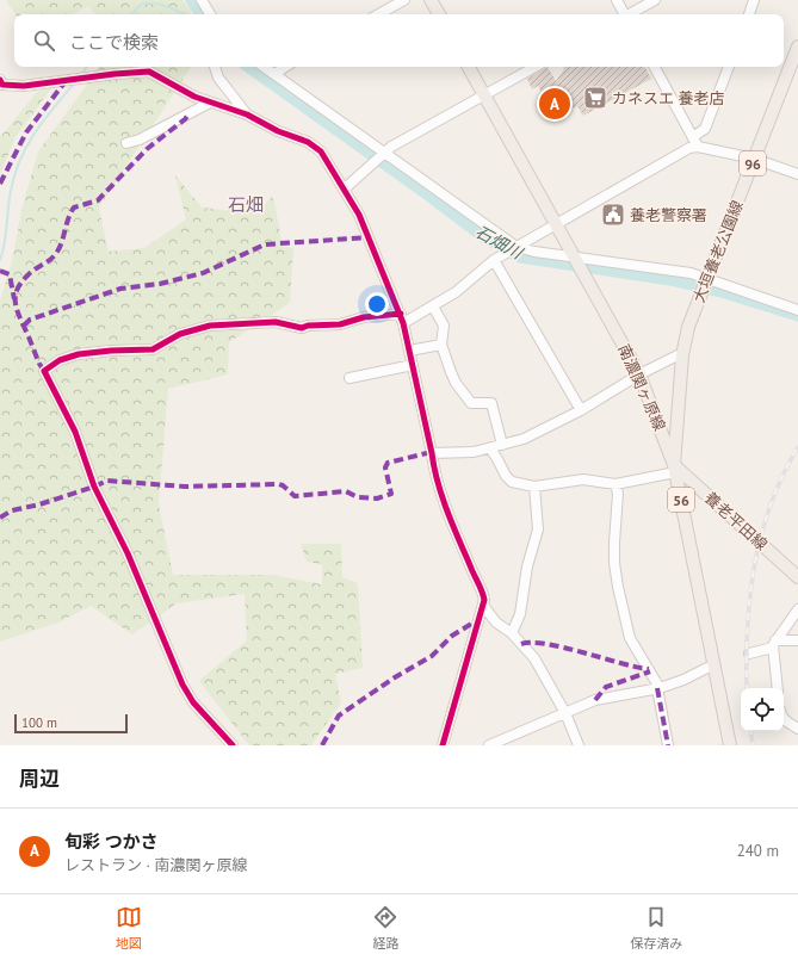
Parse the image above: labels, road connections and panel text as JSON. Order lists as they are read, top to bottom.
{
  "streets": {
    "main road": [
      "96",
      "大垣養老公園線",
      "南濃関ヶ原線",
      "56",
      "養老平田線"
    ]
  },
  "crossings": [
    ["大垣養老公園線", "南濃関ヶ原線"],
    ["大垣養老公園線", "養老平田線"],
    ["南濃関ヶ原線", "養老平田線"]
  ],
  "districts": ["石畑"],
  "water": ["石畑川"],
  "places": {
    "supermarket": ["カネスエ 養老店"],
    "public building": ["養老警察署"]
  },
  "scale_bar": "100 m",
  "page": {
    "search": "ここで検索",
    "pins": "A",
    "scale": "100 m",
    "heading": "周辺",
    "list": [
      {
        "mark": "A",
        "name": "旬彩 つかさ",
        "note": "レストラン · 南濃関ヶ原線",
        "value": "240 m"
      }
    ],
    "nav": ["地図", "経路", "保存済み"]
  }
}
